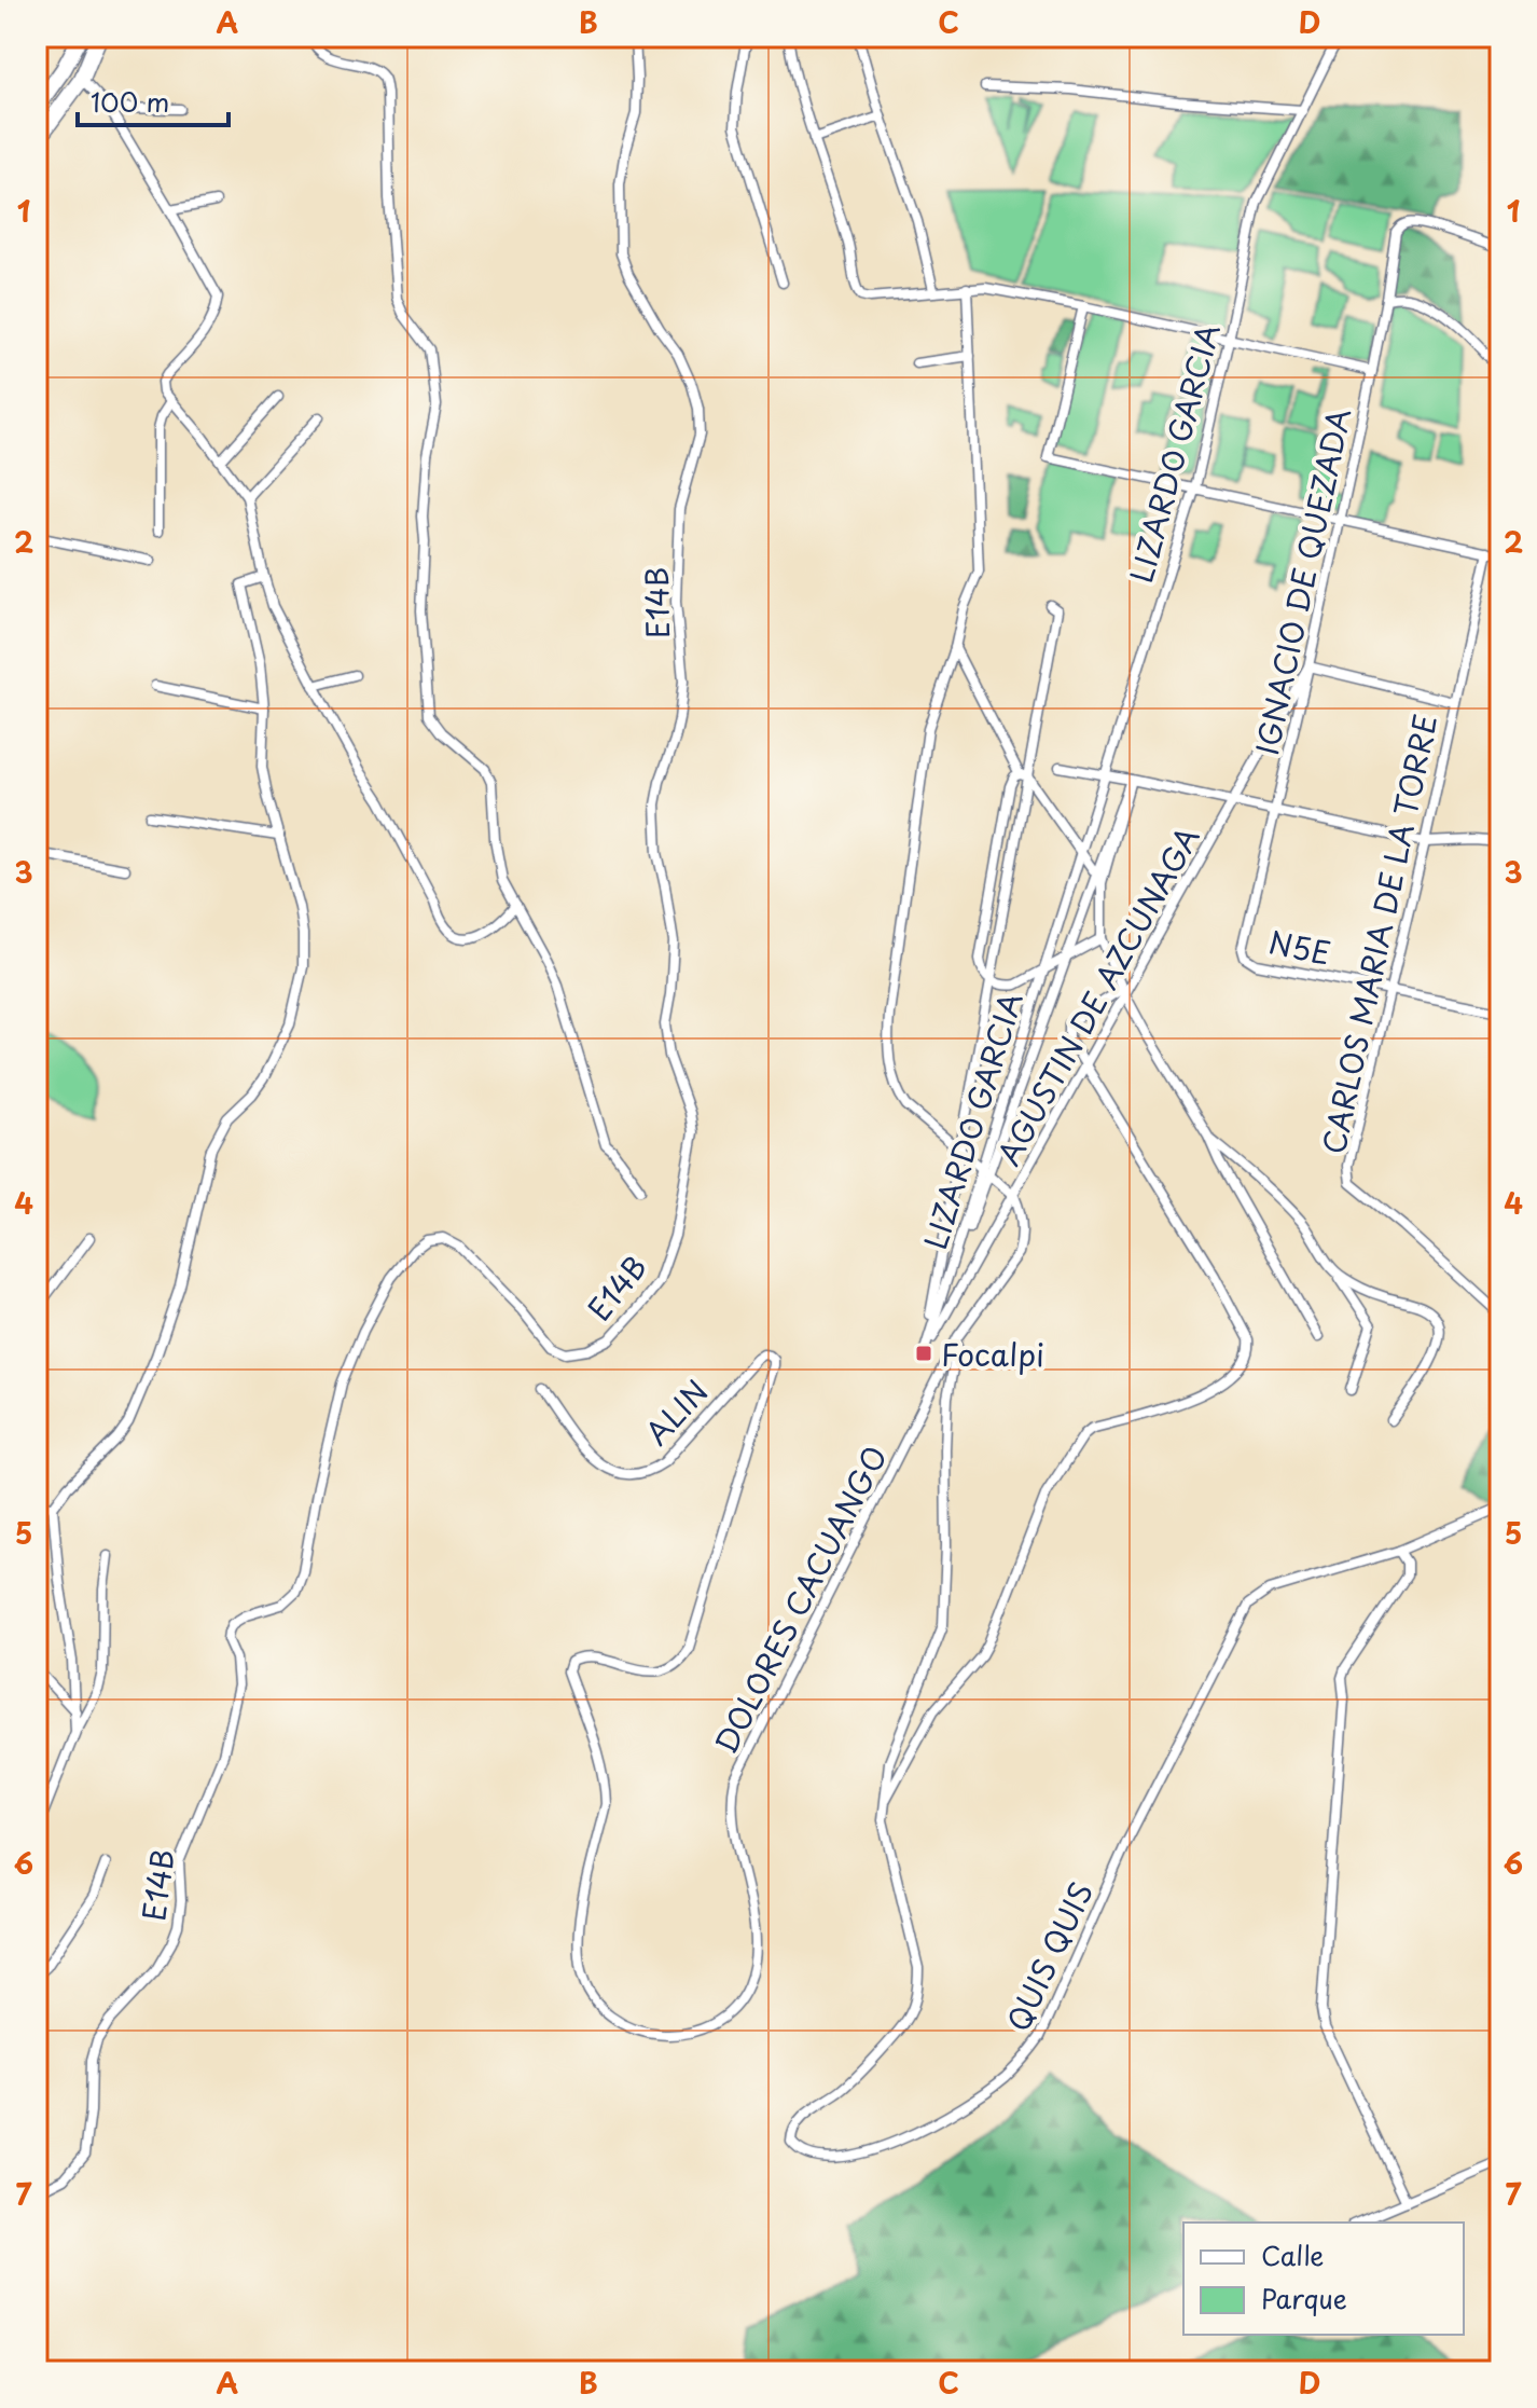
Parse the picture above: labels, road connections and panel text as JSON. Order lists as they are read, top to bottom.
{
  "streets": {
    "street": [
      "LIZARDO GARCIA",
      "IGNACIO DE QUEZADA",
      "E14B",
      "CARLOS MARIA DE LA TORRE",
      "N5E",
      "AGUSTIN DE AZCUNAGA",
      "ALIN",
      "DOLORES CACUANGO",
      "QUIS QUIS"
    ]
  },
  "crossings": [
    ["LIZARDO GARCIA", "AGUSTIN DE AZCUNAGA"],
    ["IGNACIO DE QUEZADA", "N5E"],
    ["IGNACIO DE QUEZADA", "AGUSTIN DE AZCUNAGA"],
    ["CARLOS MARIA DE LA TORRE", "N5E"],
    ["AGUSTIN DE AZCUNAGA", "DOLORES CACUANGO"],
    ["ALIN", "DOLORES CACUANGO"],
    ["DOLORES CACUANGO", "QUIS QUIS"]
  ],
  "places": {
    "transit": ["Focalpi"]
  },
  "legend": ["Calle", "Parque"],
  "scale_bar": "100 m",
  "grid": {
    "columns": [
      "A",
      "B",
      "C",
      "D"
    ],
    "rows": [
      "1",
      "2",
      "3",
      "4",
      "5",
      "6",
      "7"
    ]
  }
}
